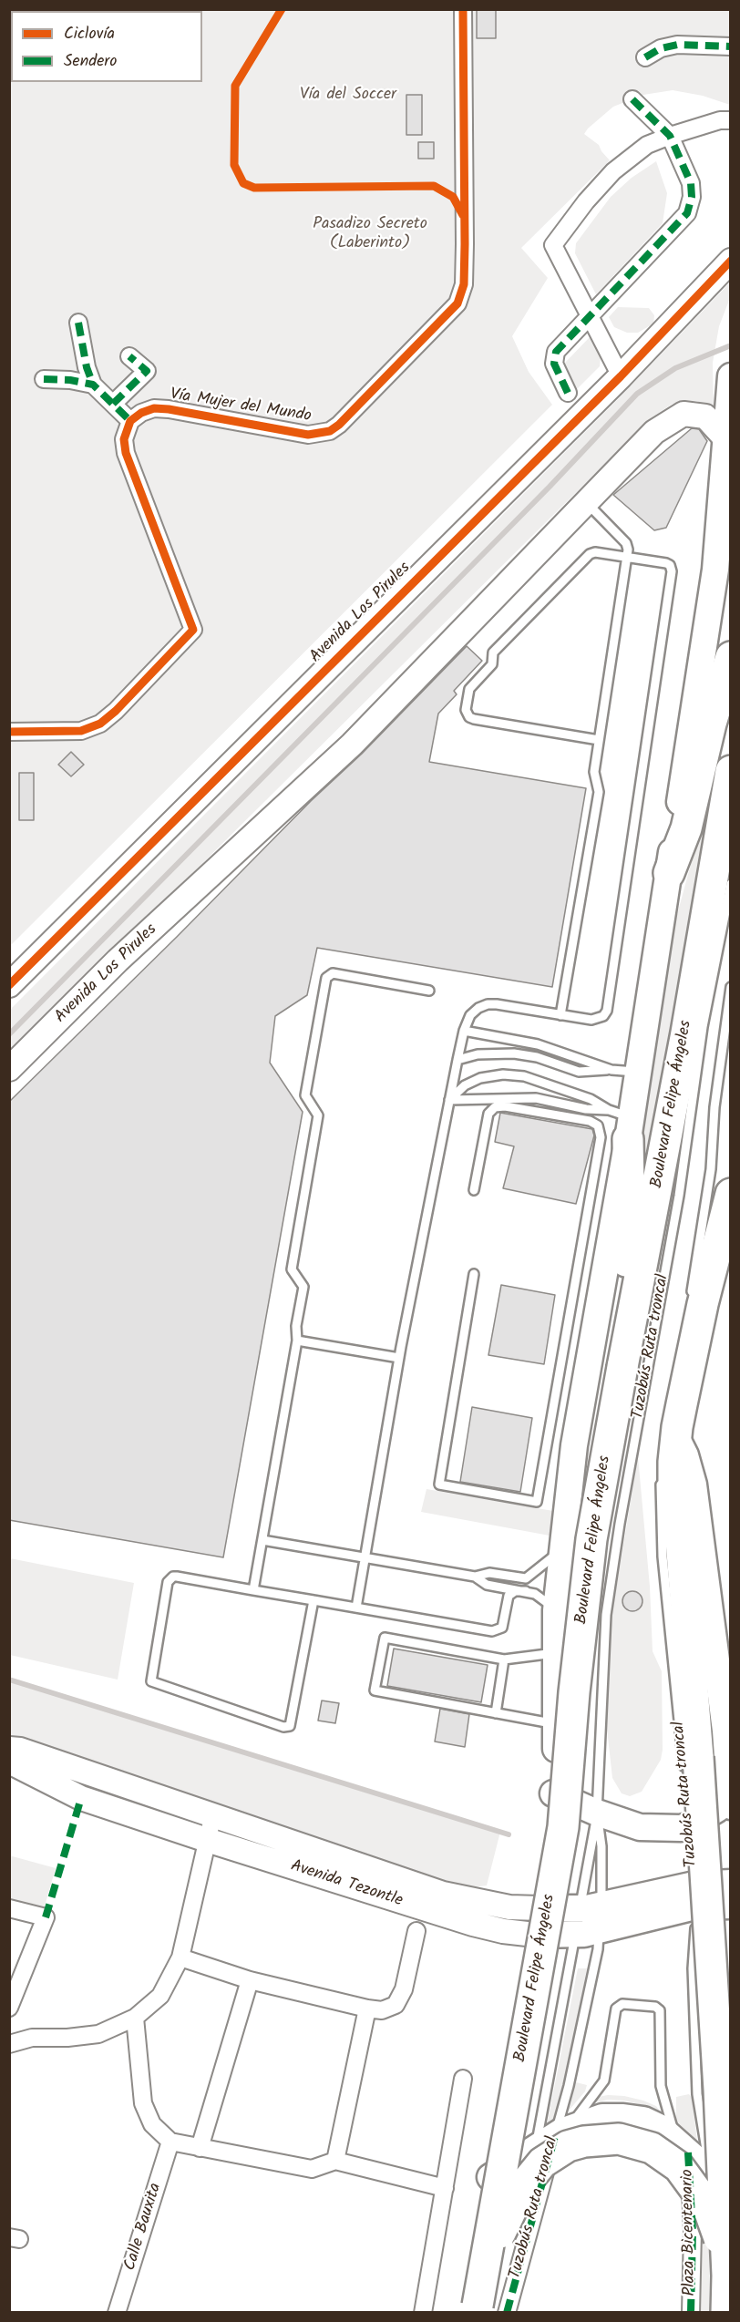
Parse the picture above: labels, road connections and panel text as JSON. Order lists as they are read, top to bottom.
{
  "streets": {
    "highway": ["Boulevard Felipe Ángeles"],
    "main road": ["Avenida Tezontle"],
    "street": [
      "Vía Mujer del Mundo",
      "Avenida Los Pirules",
      "Tuzobús Ruta troncal",
      "Calle Bauxita",
      "Plaza Bicentenario"
    ]
  },
  "crossings": [
    ["Avenida Los Pirules", "Boulevard Felipe Ángeles"],
    ["Boulevard Felipe Ángeles", "Avenida Tezontle"],
    ["Tuzobús Ruta troncal", "Avenida Tezontle"]
  ],
  "parks": ["Vía del Soccer", "Pasadizo Secreto (Laberinto)"],
  "legend": ["Ciclovía", "Sendero"]
}
